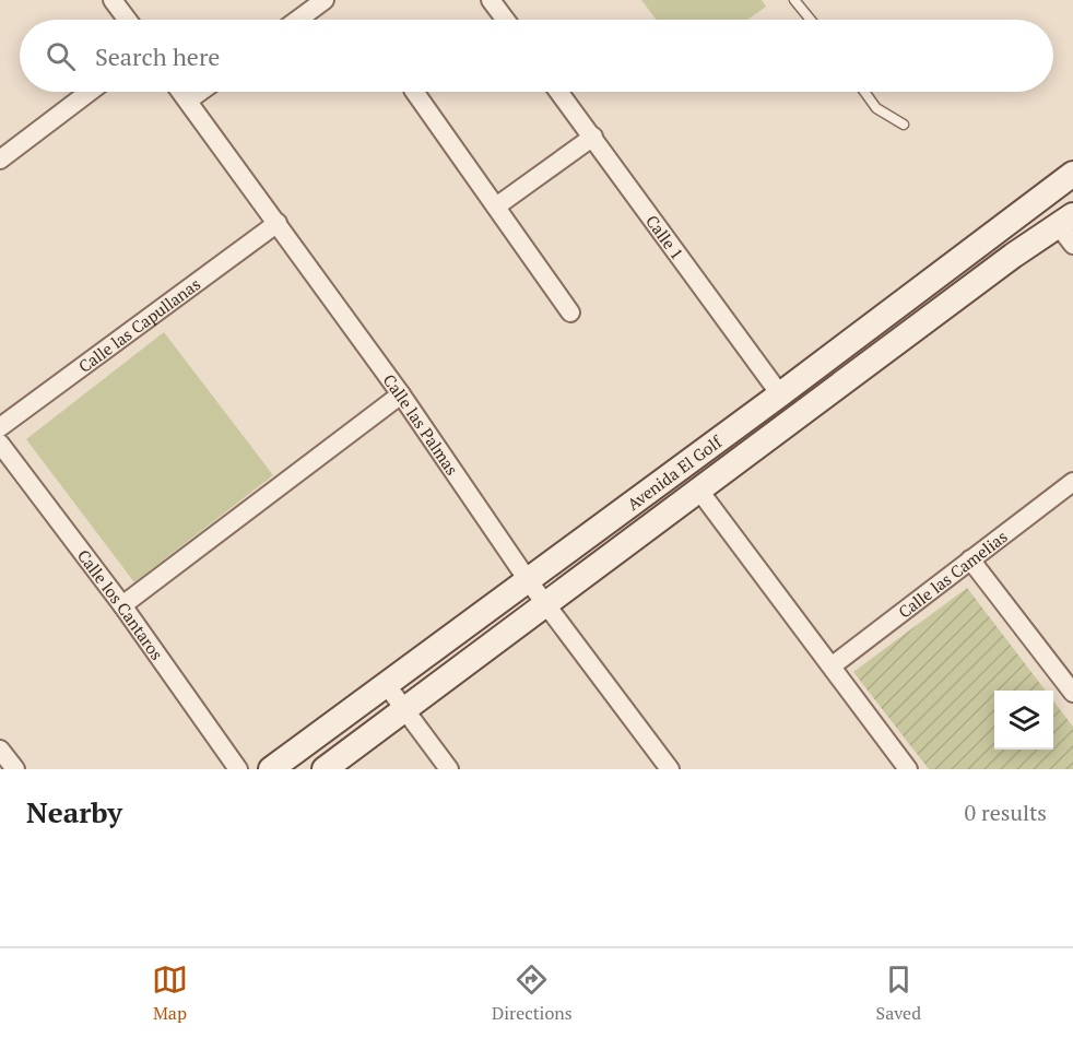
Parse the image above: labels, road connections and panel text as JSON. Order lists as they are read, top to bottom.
{
  "streets": {
    "main road": ["Avenida El Golf"],
    "street": [
      "Calle 1",
      "Calle las Capullanas",
      "Calle las Palmas",
      "Calle las Camelias",
      "Calle los Cantaros"
    ]
  },
  "crossings": [
    ["Calle 1", "Avenida El Golf"],
    ["Calle las Capullanas", "Calle las Palmas"],
    ["Calle las Palmas", "Avenida El Golf"]
  ],
  "page": {
    "search": "Search here",
    "heading": ["Nearby", "0 results"],
    "nav": ["Map", "Directions", "Saved"]
  }
}
